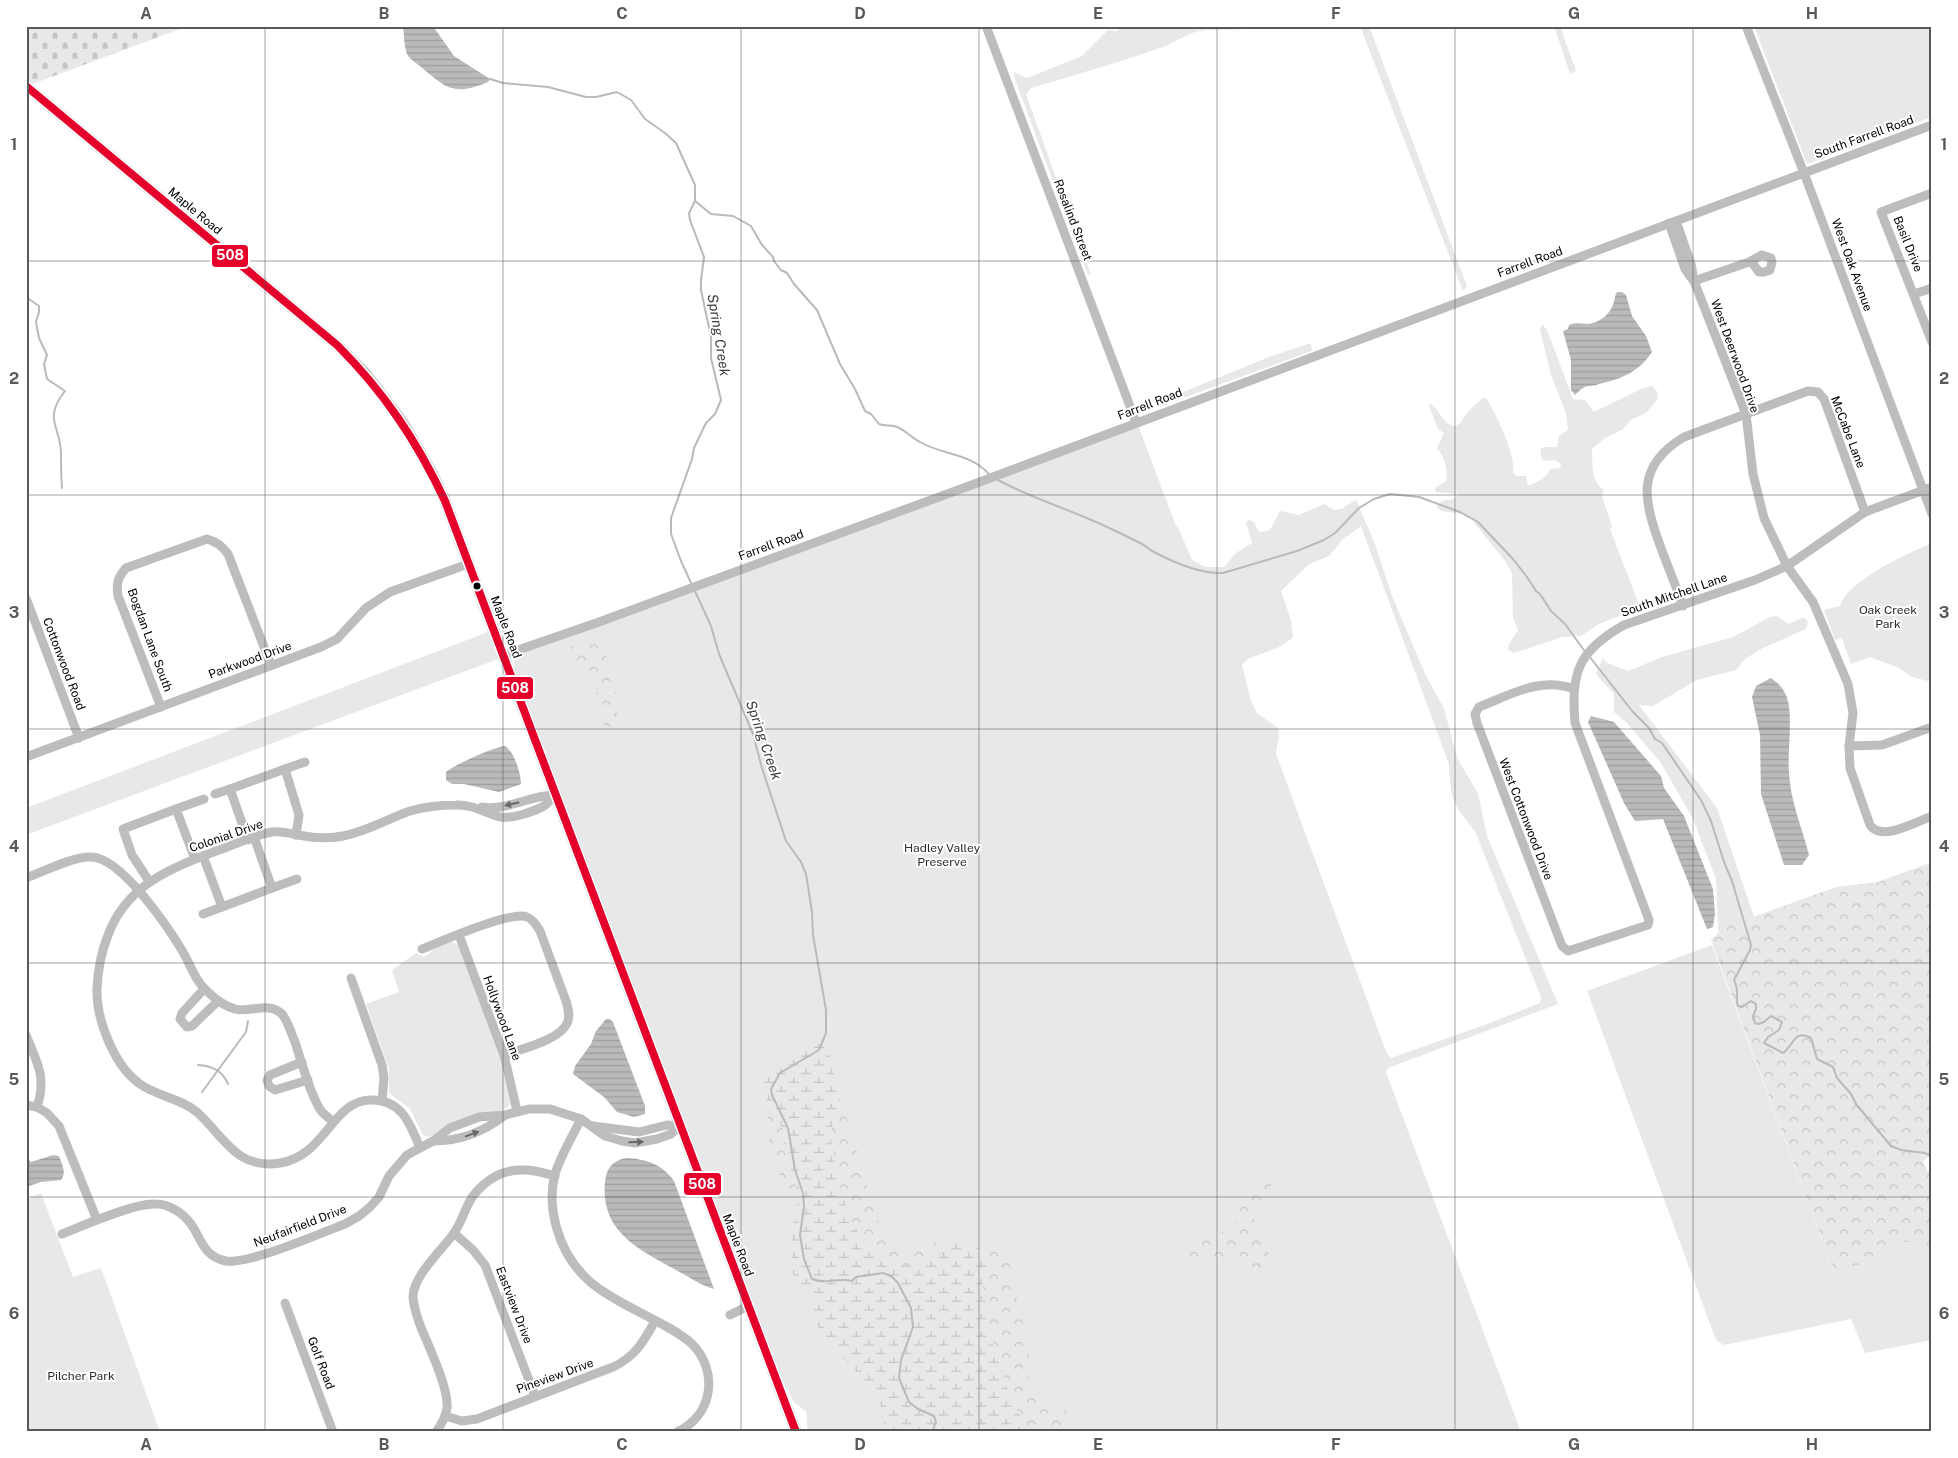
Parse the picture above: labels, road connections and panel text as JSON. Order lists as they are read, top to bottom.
{
  "streets": {
    "main road": ["Maple Road"],
    "street": [
      "South Farrell Road",
      "Rosalind Street",
      "Basil Drive",
      "Farrell Road",
      "West Oak Avenue",
      "West Deerwood Drive",
      "McCabe Lane",
      "South Mitchell Lane",
      "Bogdan Lane South",
      "Parkwood Drive",
      "Cottonwood Road",
      "West Cottonwood Drive",
      "Colonial Drive",
      "Hollywood Lane",
      "Neufairfield Drive",
      "Eastview Drive",
      "Golf Road",
      "Pineview Drive"
    ]
  },
  "crossings": [
    ["South Farrell Road", "Farrell Road"],
    ["South Farrell Road", "West Oak Avenue"],
    ["Maple Road", "Farrell Road"],
    ["Maple Road", "Parkwood Drive"],
    ["Maple Road", "Colonial Drive"],
    ["Maple Road", "Neufairfield Drive"],
    ["Rosalind Street", "Farrell Road"],
    ["Farrell Road", "West Oak Avenue"],
    ["Farrell Road", "West Deerwood Drive"],
    ["West Oak Avenue", "South Mitchell Lane"],
    ["West Deerwood Drive", "McCabe Lane"],
    ["West Deerwood Drive", "South Mitchell Lane"],
    ["McCabe Lane", "South Mitchell Lane"],
    ["South Mitchell Lane", "West Cottonwood Drive"],
    ["Bogdan Lane South", "Parkwood Drive"],
    ["Parkwood Drive", "Cottonwood Road"],
    ["Hollywood Lane", "Neufairfield Drive"],
    ["Eastview Drive", "Pineview Drive"]
  ],
  "water": ["Spring Creek"],
  "parks": ["Oak Creek Park", "Hadley Valley Preserve", "Pilcher Park"],
  "lines": ["transit line 508"],
  "grid": {
    "columns": [
      "A",
      "B",
      "C",
      "D",
      "E",
      "F",
      "G",
      "H"
    ],
    "rows": [
      "1",
      "2",
      "3",
      "4",
      "5",
      "6"
    ]
  }
}
